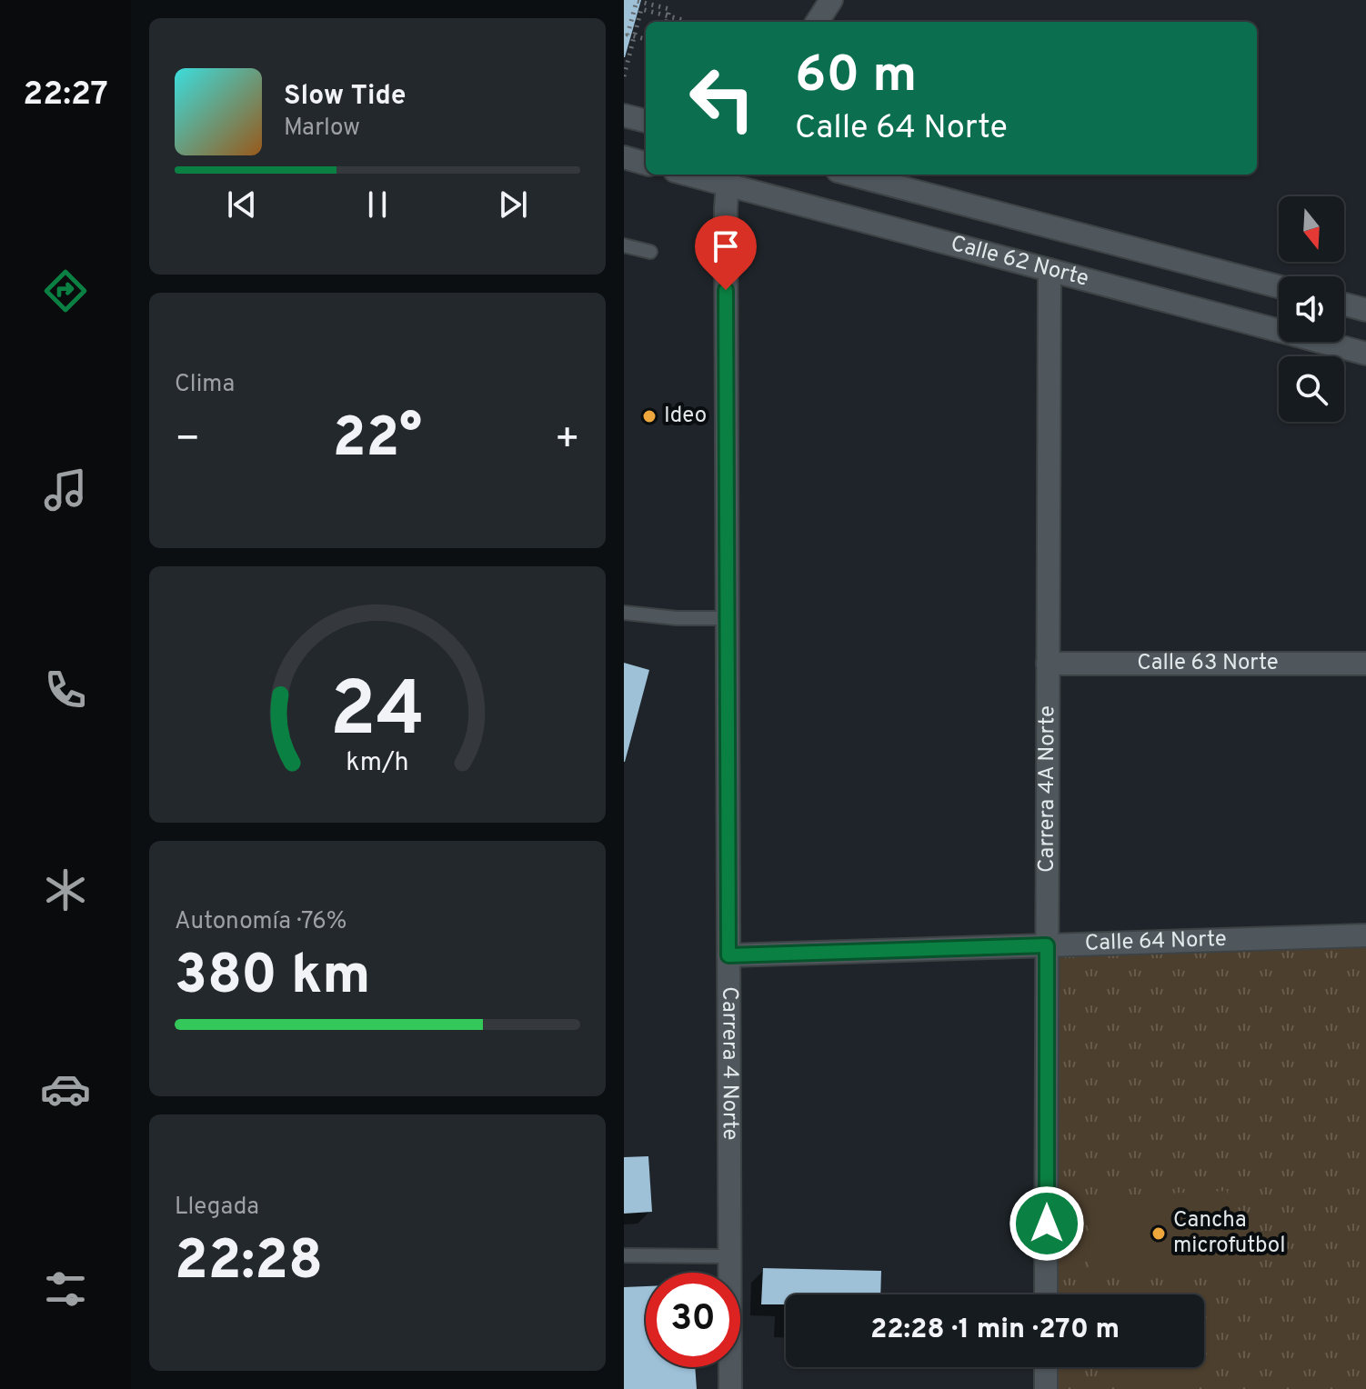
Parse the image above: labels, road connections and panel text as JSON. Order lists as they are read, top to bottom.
{
  "streets": {
    "street": [
      "Calle 62 Norte",
      "Calle 63 Norte",
      "Carrera 4A Norte",
      "Calle 64 Norte",
      "Carrera 4 Norte"
    ]
  },
  "crossings": [
    ["Calle 62 Norte", "Carrera 4A Norte"],
    ["Calle 62 Norte", "Carrera 4 Norte"],
    ["Calle 63 Norte", "Carrera 4A Norte"],
    ["Carrera 4A Norte", "Calle 64 Norte"],
    ["Calle 64 Norte", "Carrera 4 Norte"]
  ],
  "places": ["Ideo", "Cancha microfutbol"],
  "north": "bottom",
  "page": {
    "tabs": "22:27",
    "turn": ["60 m", "Calle 64 Norte"],
    "song": ["Slow Tide", "Marlow"],
    "tile": [
      "Clima",
      ["Autonomía · 76%", "380 km"],
      ["Llegada", "22:28"]
    ],
    "heat": ["−", "22°", "+"],
    "limit": "30",
    "trip": "22:28 · 1 min · 270 m",
    "gauge": ["24", "km/h"]
  }
}
